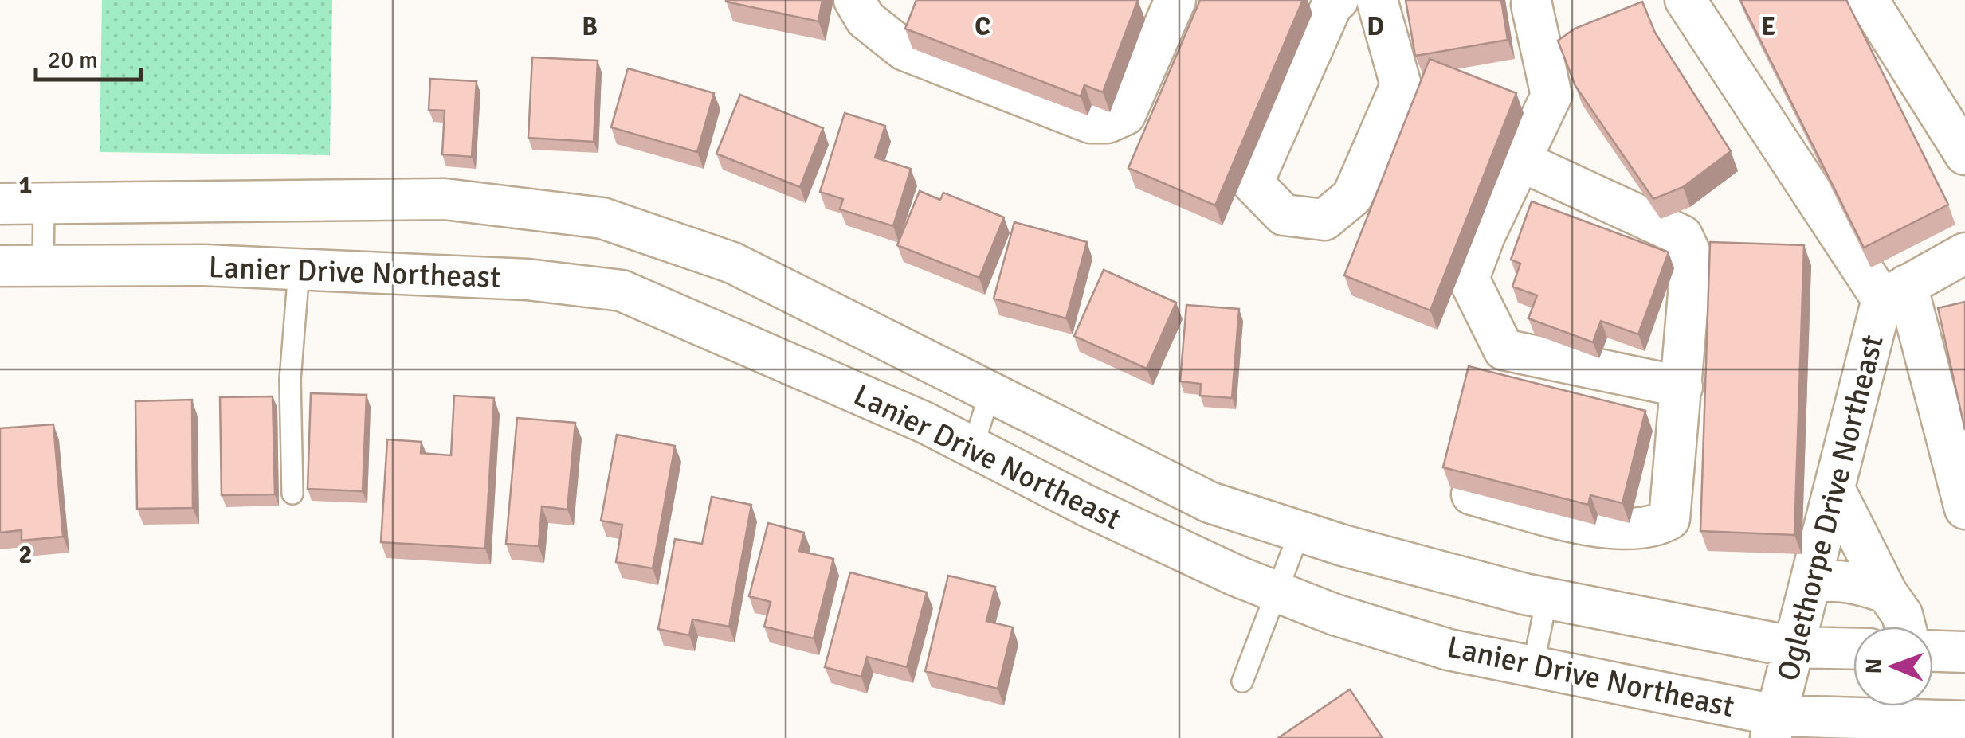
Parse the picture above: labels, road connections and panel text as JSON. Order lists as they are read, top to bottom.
{
  "streets": {
    "street": ["Lanier Drive Northeast", "Oglethorpe Drive Northeast"]
  },
  "crossings": [
    ["Lanier Drive Northeast", "Oglethorpe Drive Northeast"]
  ],
  "scale_bar": "20 m",
  "north": "left",
  "grid": {
    "columns": [
      "B",
      "C",
      "D",
      "E"
    ],
    "rows": ["1", "2"]
  }
}
